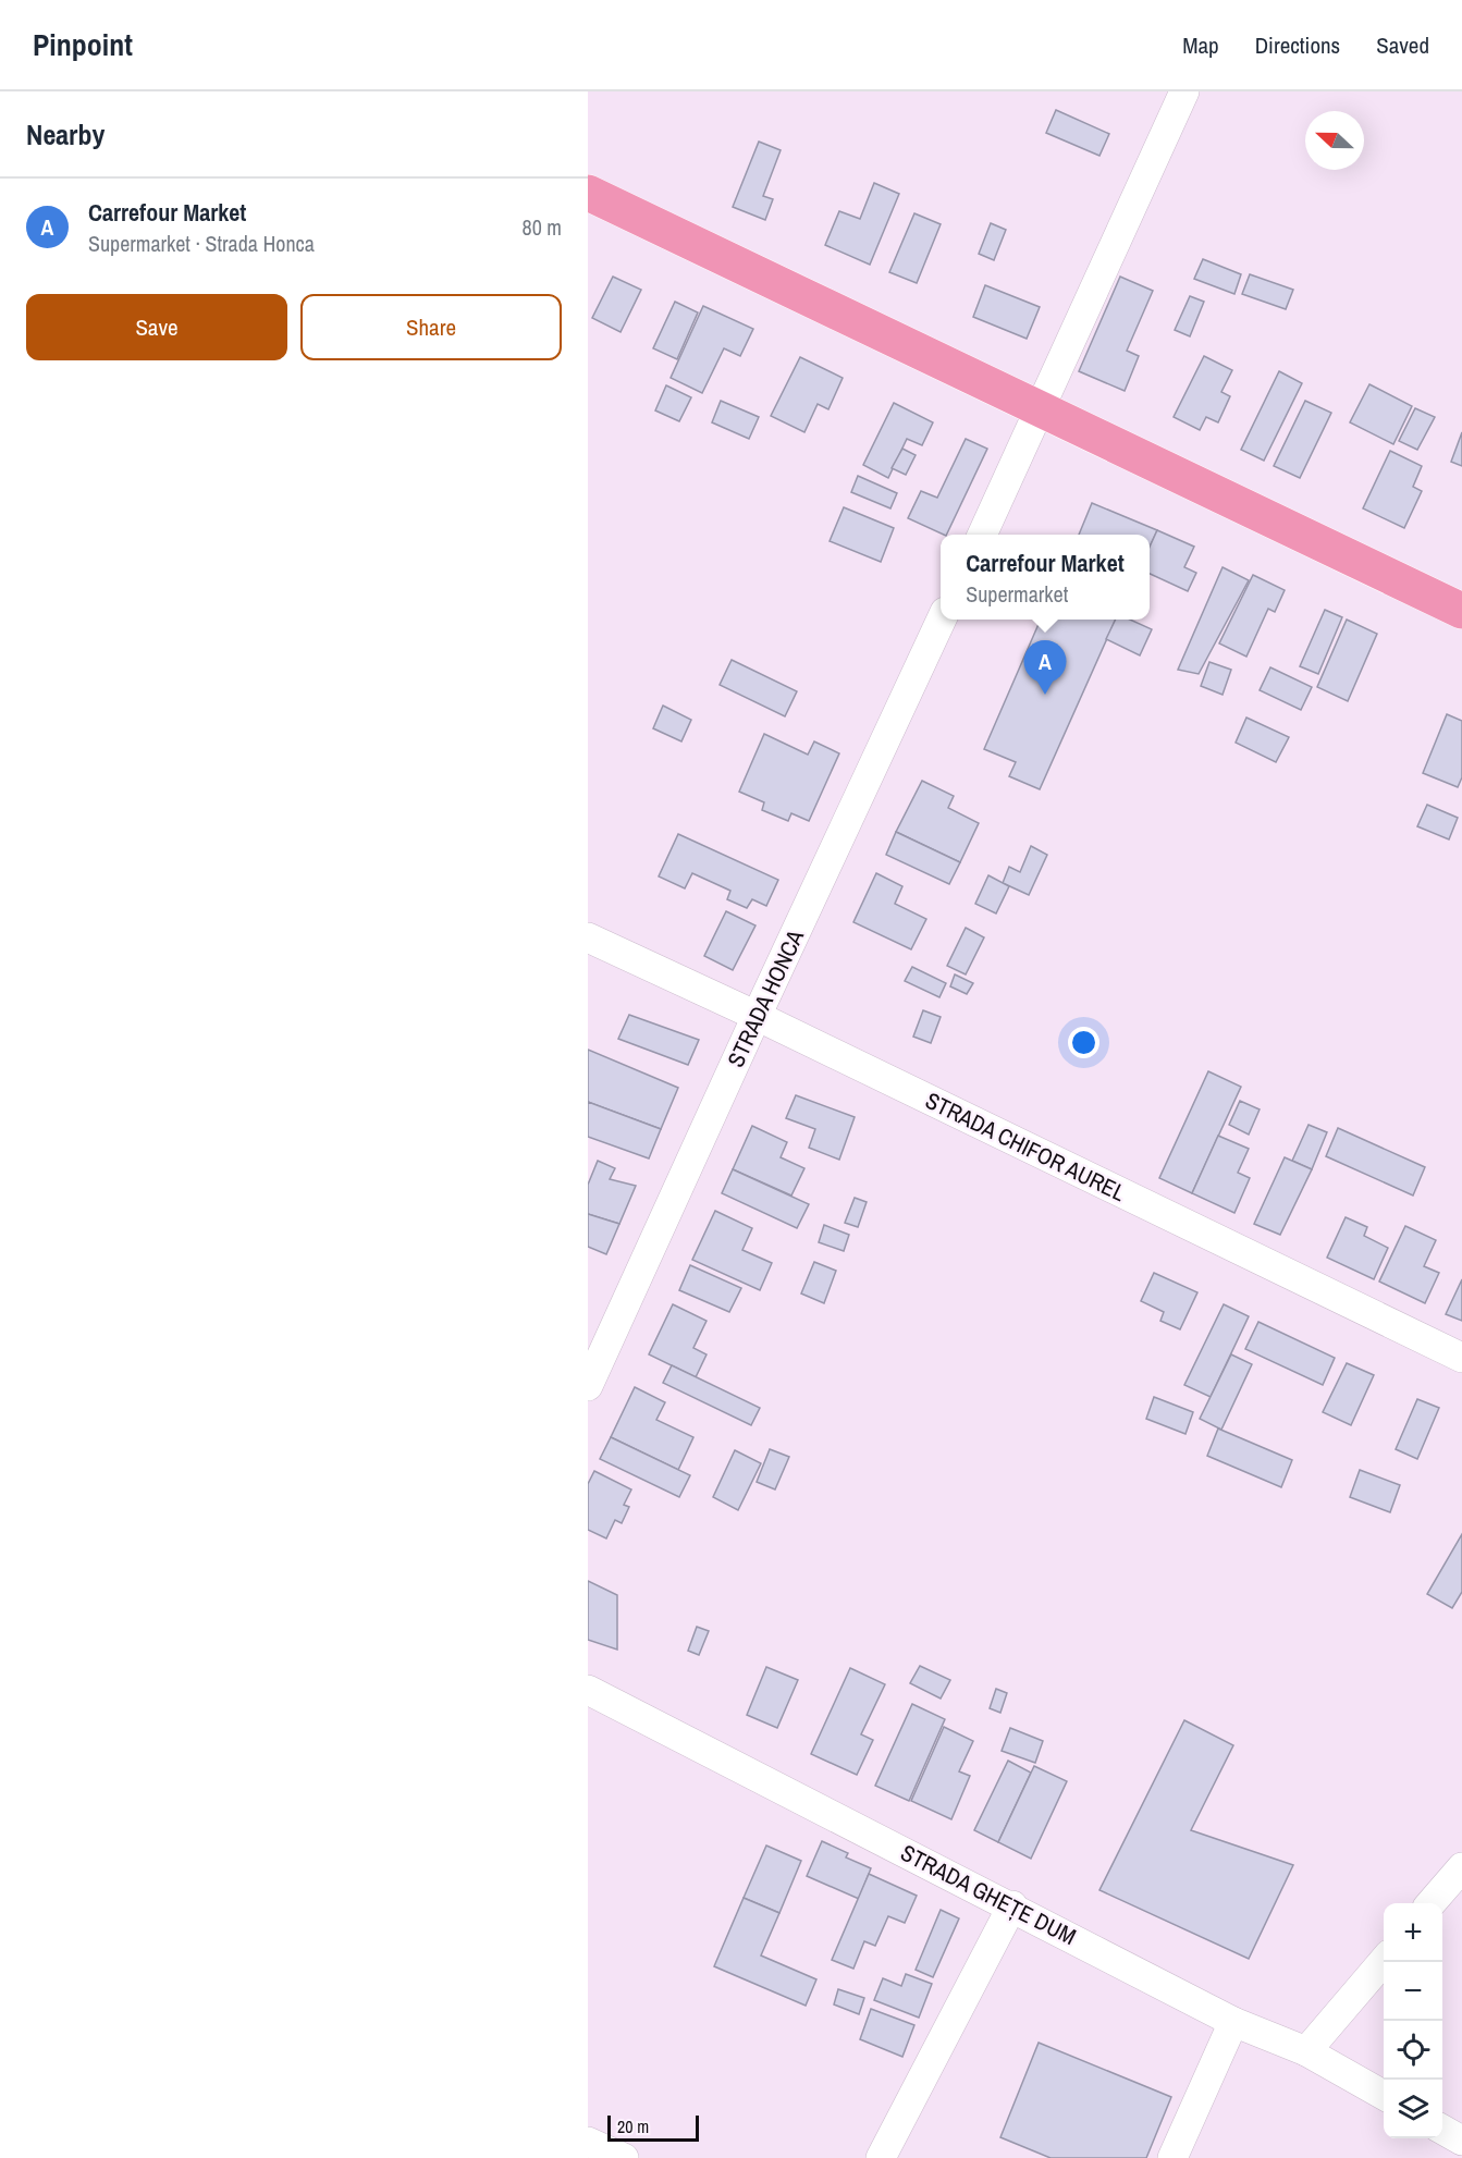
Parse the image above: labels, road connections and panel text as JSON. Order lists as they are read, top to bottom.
{
  "streets": {
    "street": ["STRADA HONCA", "STRADA CHIFOR AUREL", "STRADA GHEȚE DUM"]
  },
  "crossings": [
    ["STRADA HONCA", "STRADA CHIFOR AUREL"]
  ],
  "scale_bar": "20 m",
  "north": "left",
  "page": {
    "header": "Pinpoint",
    "nav": ["Map", "Directions", "Saved"],
    "heading": "Nearby",
    "list": [
      {
        "mark": "A",
        "name": "Carrefour Market",
        "note": "Supermarket · Strada Honca",
        "value": "80 m"
      }
    ],
    "buttons": ["Save", "Share"],
    "popup": ["Carrefour Market", "Supermarket"],
    "pins": "A",
    "map_buttons": ["+", "−"],
    "scale": "20 m"
  }
}
